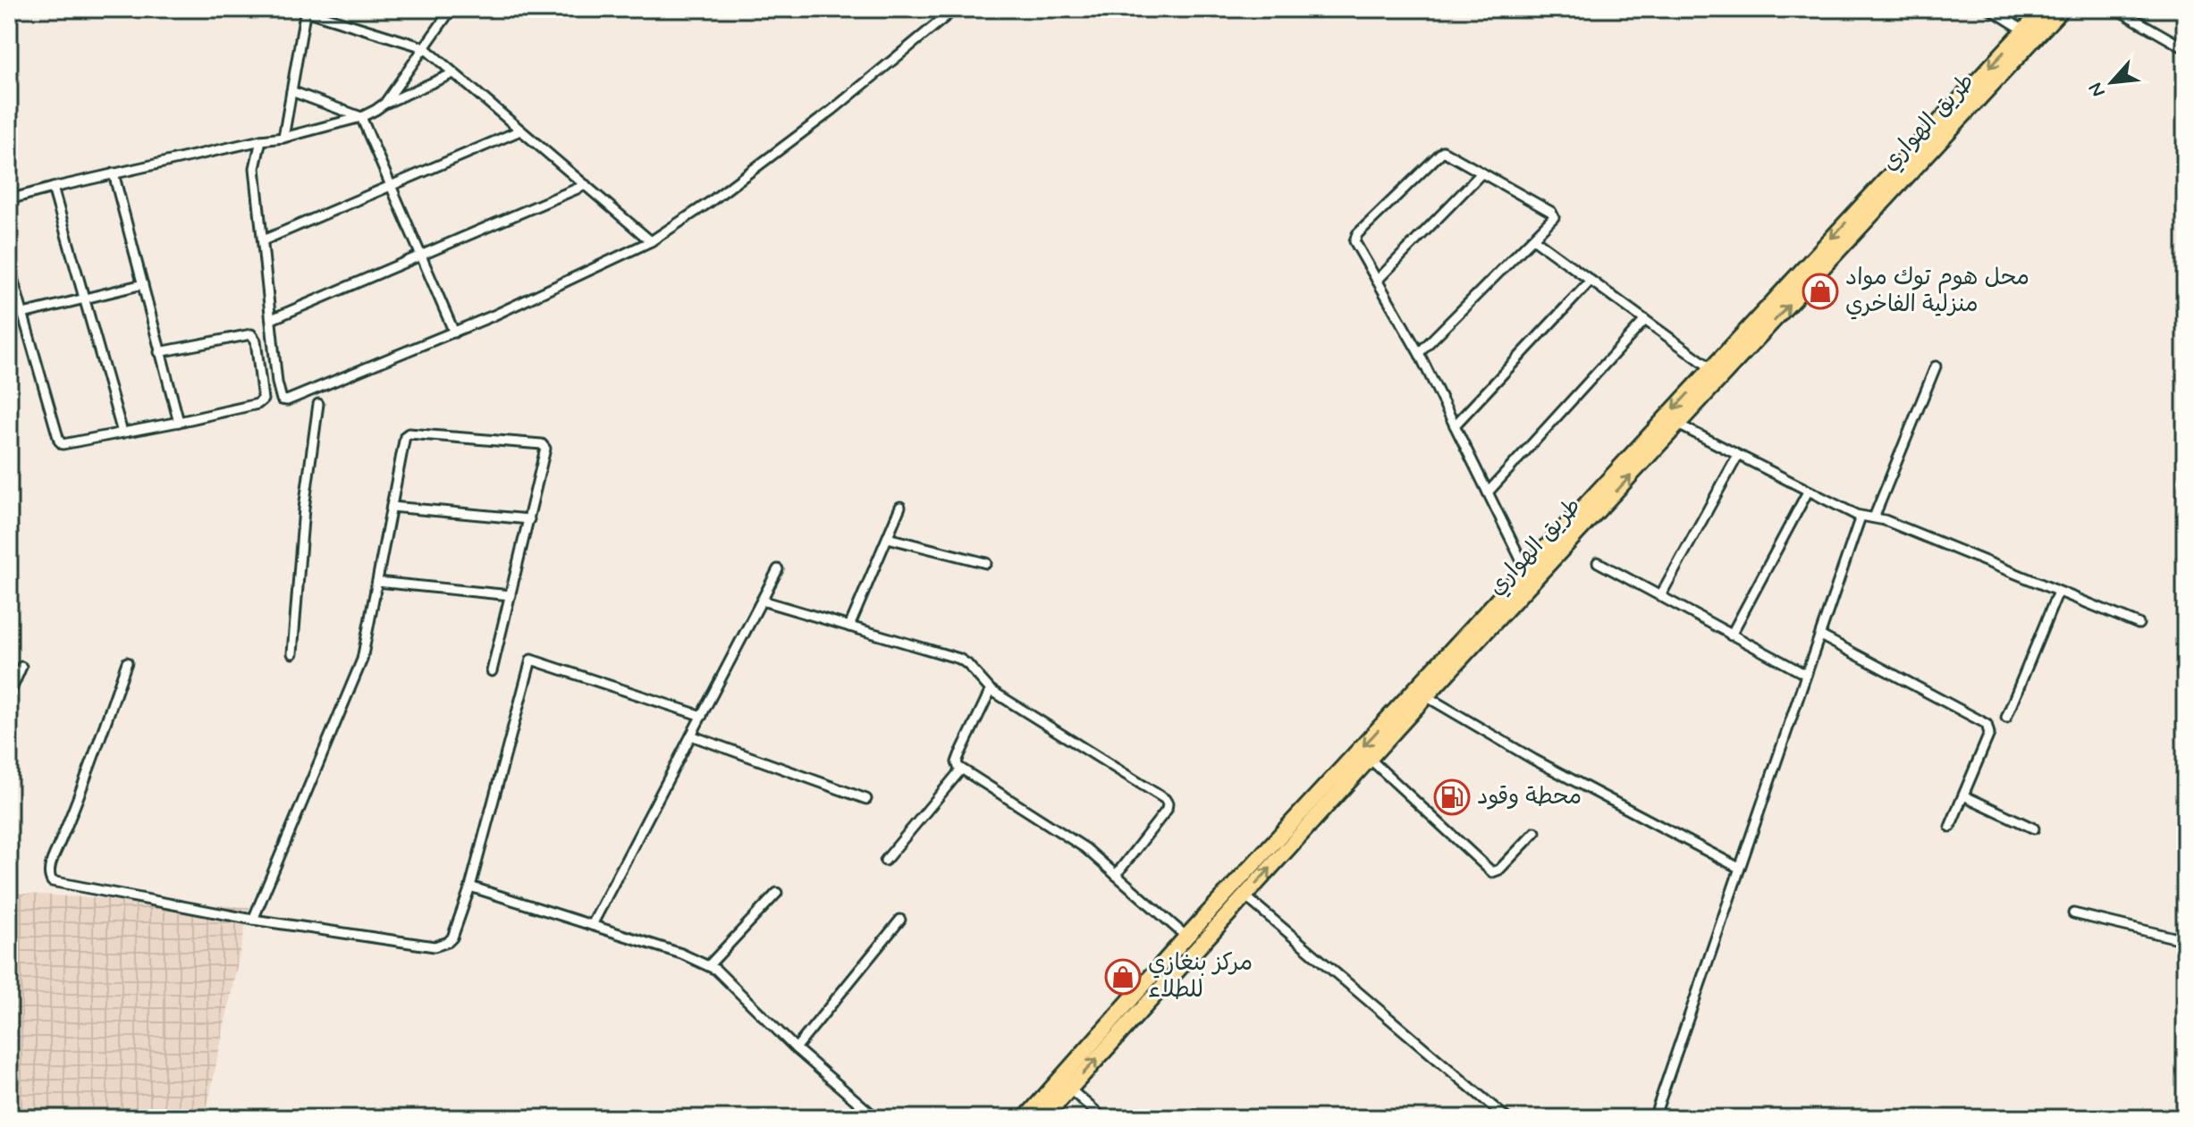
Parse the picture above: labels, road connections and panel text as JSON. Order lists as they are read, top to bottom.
{
  "streets": {
    "highway": ["طريق الهواري"]
  },
  "places": {
    "shop": ["محل هوم توك مواد منزلية الفاخري", "مركز بنغازي للطلاء"],
    "fuel station": ["محطة وقود"]
  },
  "north": "bottom left"
}
